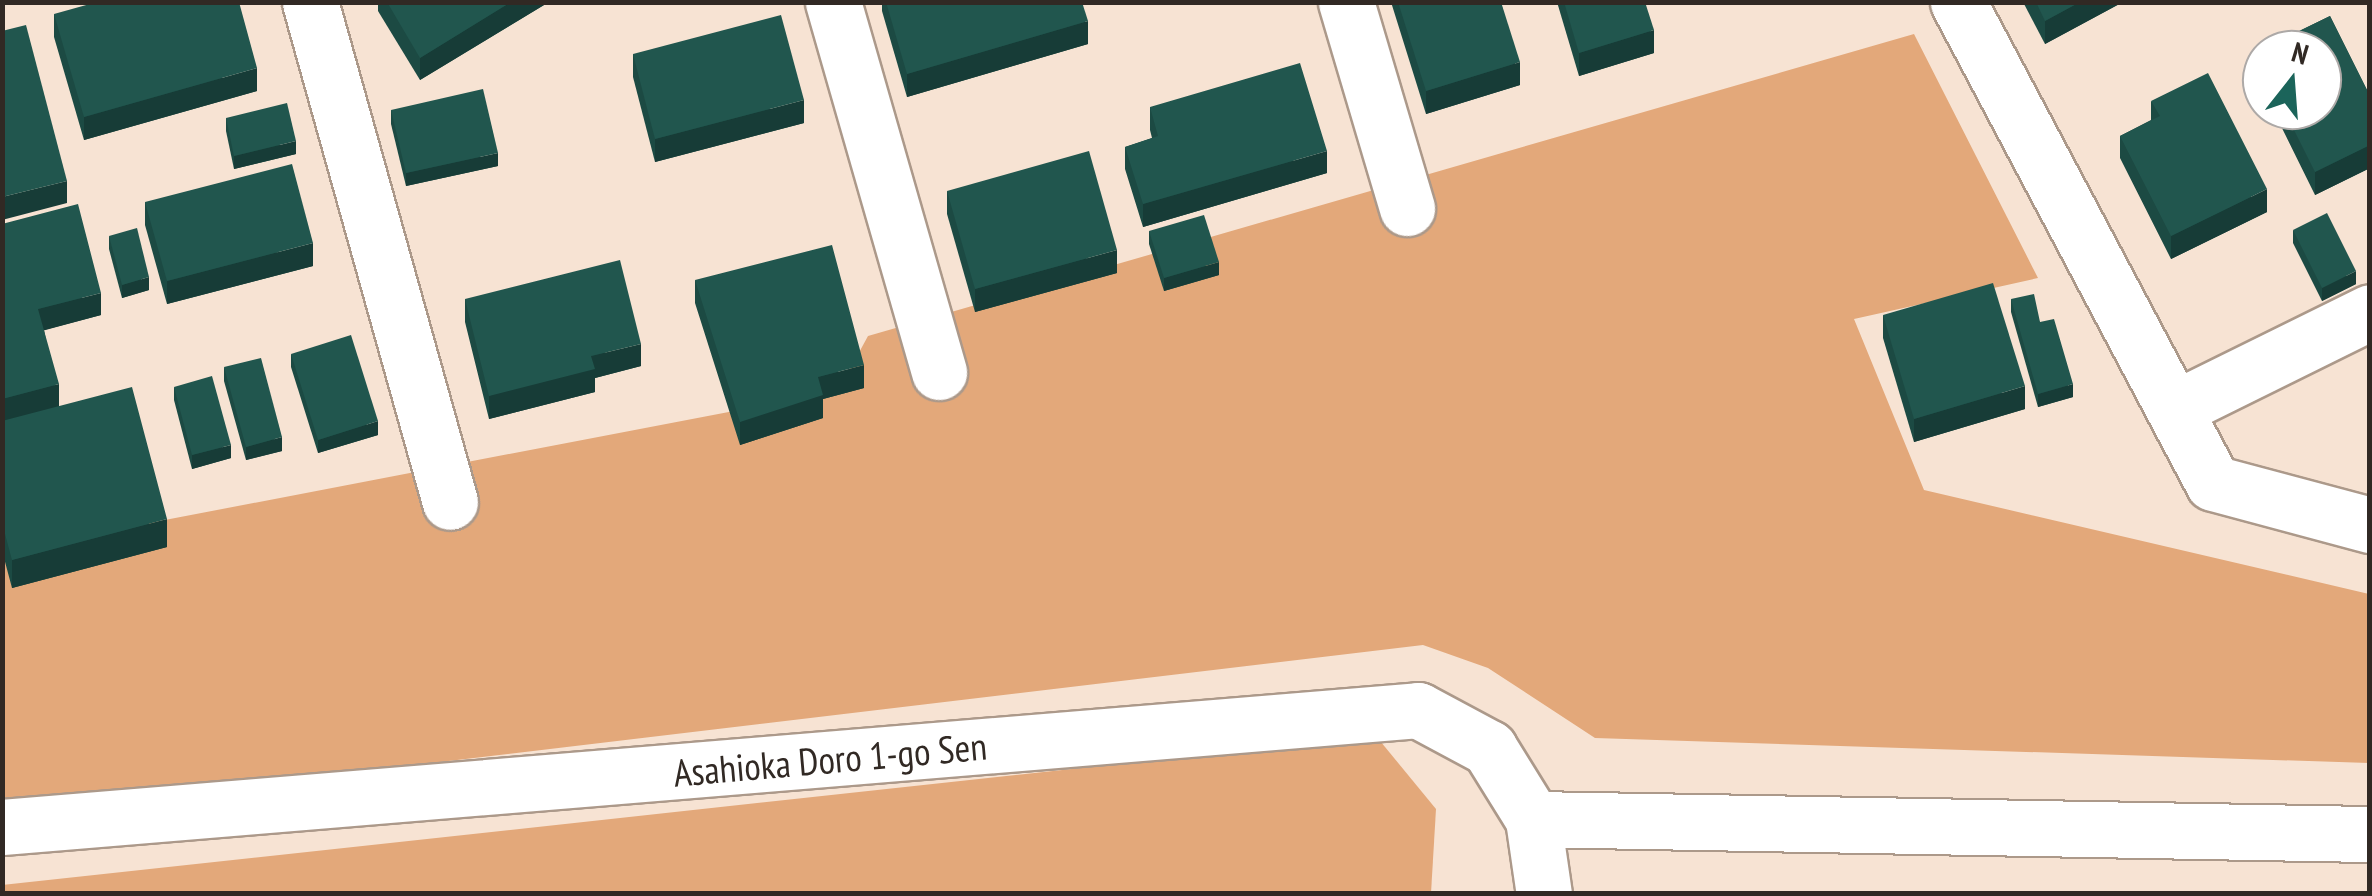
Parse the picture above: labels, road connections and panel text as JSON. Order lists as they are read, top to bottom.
{
  "streets": {
    "street": ["Asahioka Doro 1-go Sen"]
  },
  "north": "top"
}
